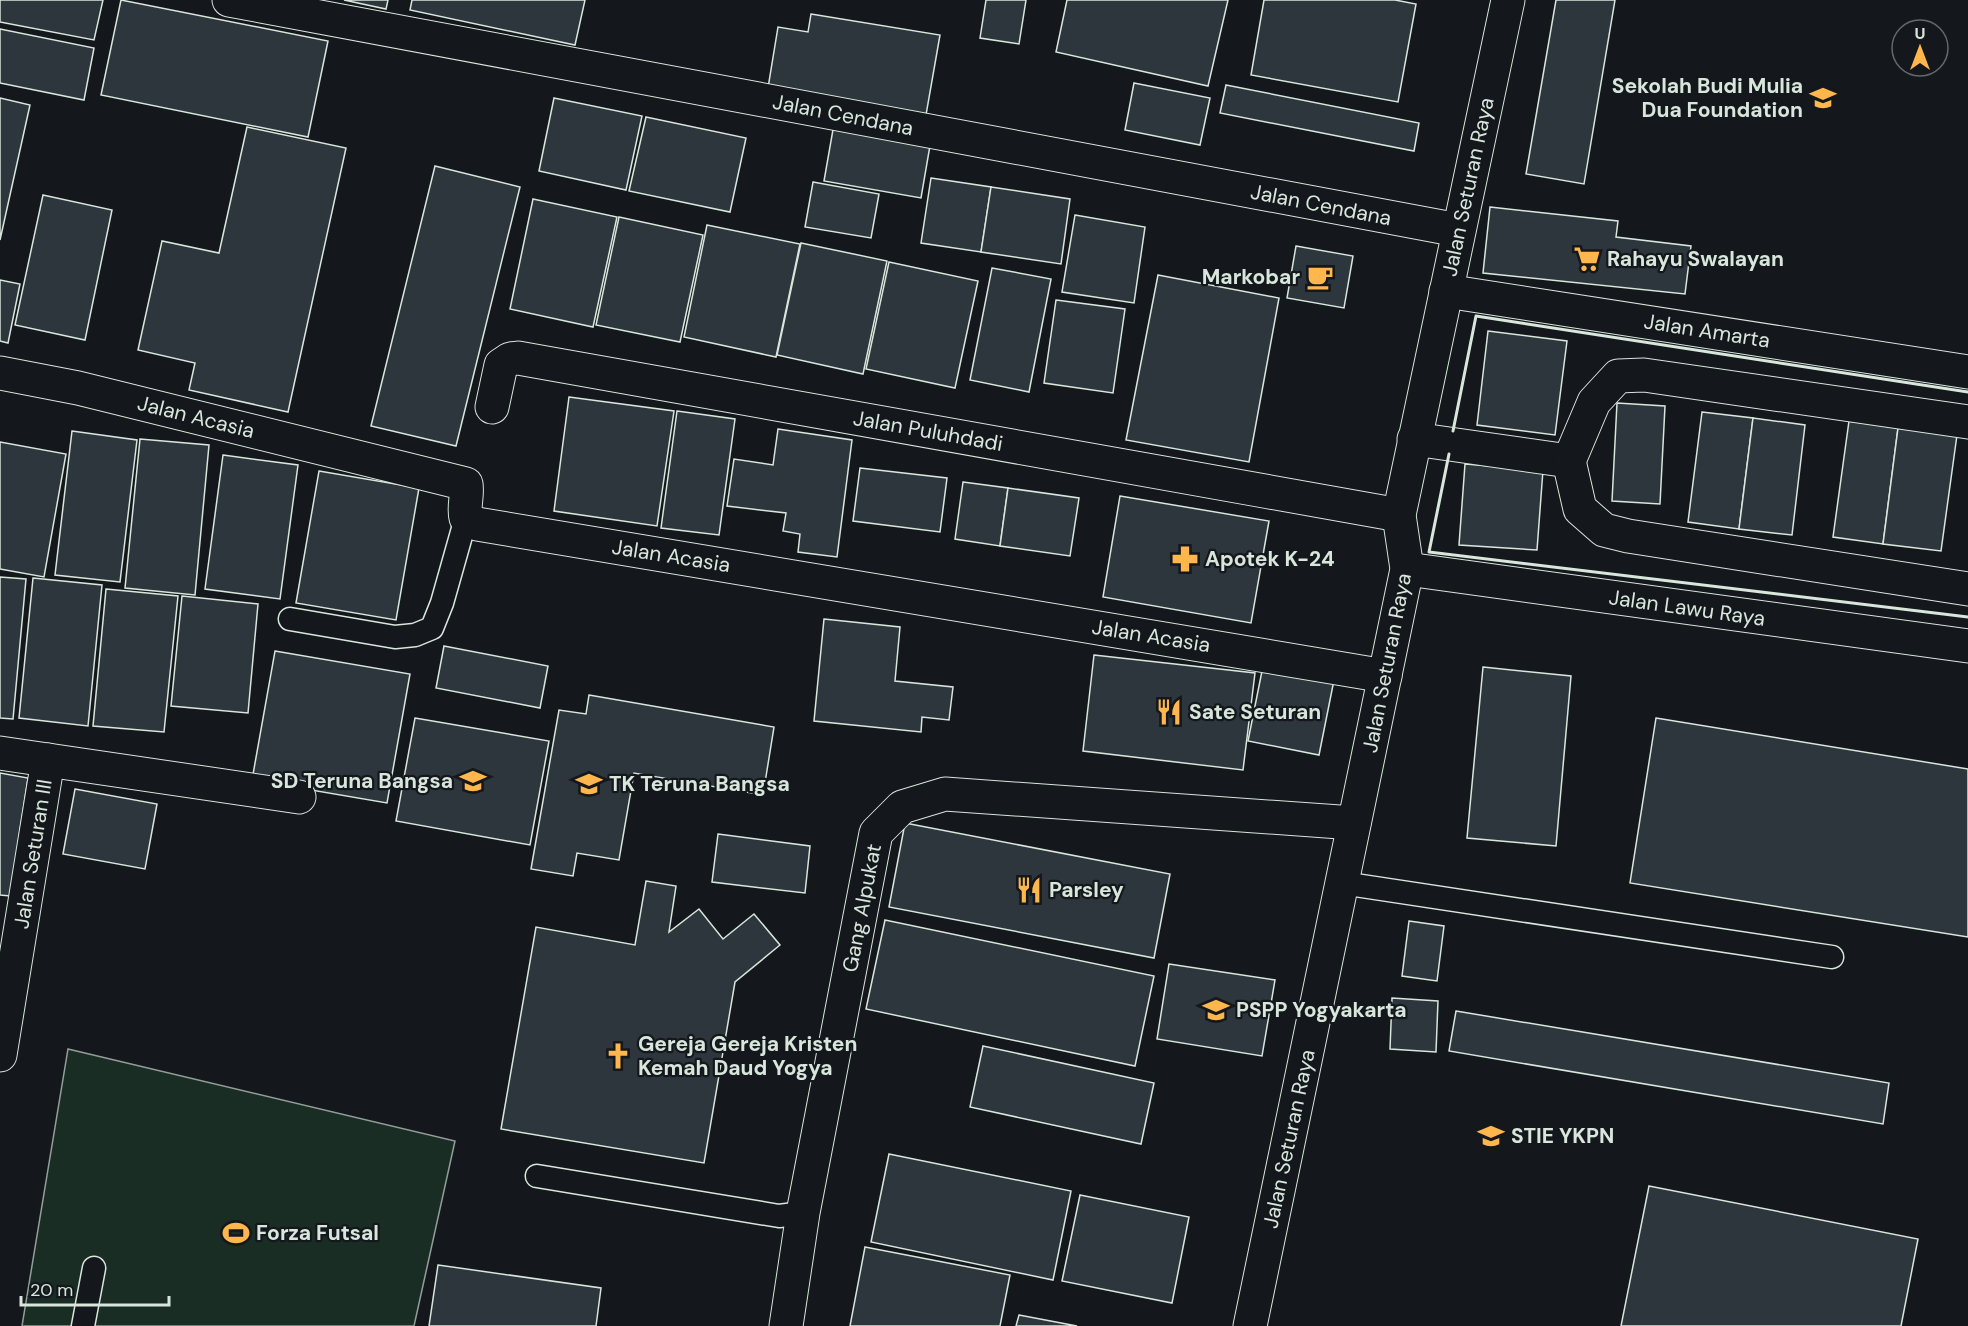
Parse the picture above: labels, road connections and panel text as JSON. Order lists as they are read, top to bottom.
{
  "streets": {
    "street": [
      "Jalan Cendana",
      "Jalan Seturan Raya",
      "Jalan Amarta",
      "Jalan Acasia",
      "Jalan Puluhdadi",
      "Jalan Lawu Raya",
      "Jalan Seturan III",
      "Gang Alpukat"
    ]
  },
  "crossings": [
    ["Jalan Cendana", "Jalan Seturan Raya"],
    ["Jalan Seturan Raya", "Jalan Amarta"],
    ["Jalan Seturan Raya", "Jalan Acasia"],
    ["Jalan Seturan Raya", "Jalan Puluhdadi"],
    ["Jalan Seturan Raya", "Jalan Lawu Raya"],
    ["Jalan Seturan Raya", "Gang Alpukat"]
  ],
  "places": {
    "school or university": [
      "Sekolah Budi Mulia Dua Foundation",
      "SD Teruna Bangsa",
      "TK Teruna Bangsa",
      "PSPP Yogyakarta",
      "STIE YKPN"
    ],
    "supermarket": ["Rahayu Swalayan"],
    "cafe": ["Markobar"],
    "pharmacy": ["Apotek K-24"],
    "restaurant": ["Sate Seturan", "Parsley"],
    "church": ["Gereja Gereja Kristen Kemah Daud Yogya"],
    "sports": ["Forza Futsal"]
  },
  "scale_bar": "20 m",
  "north": "top"
}
